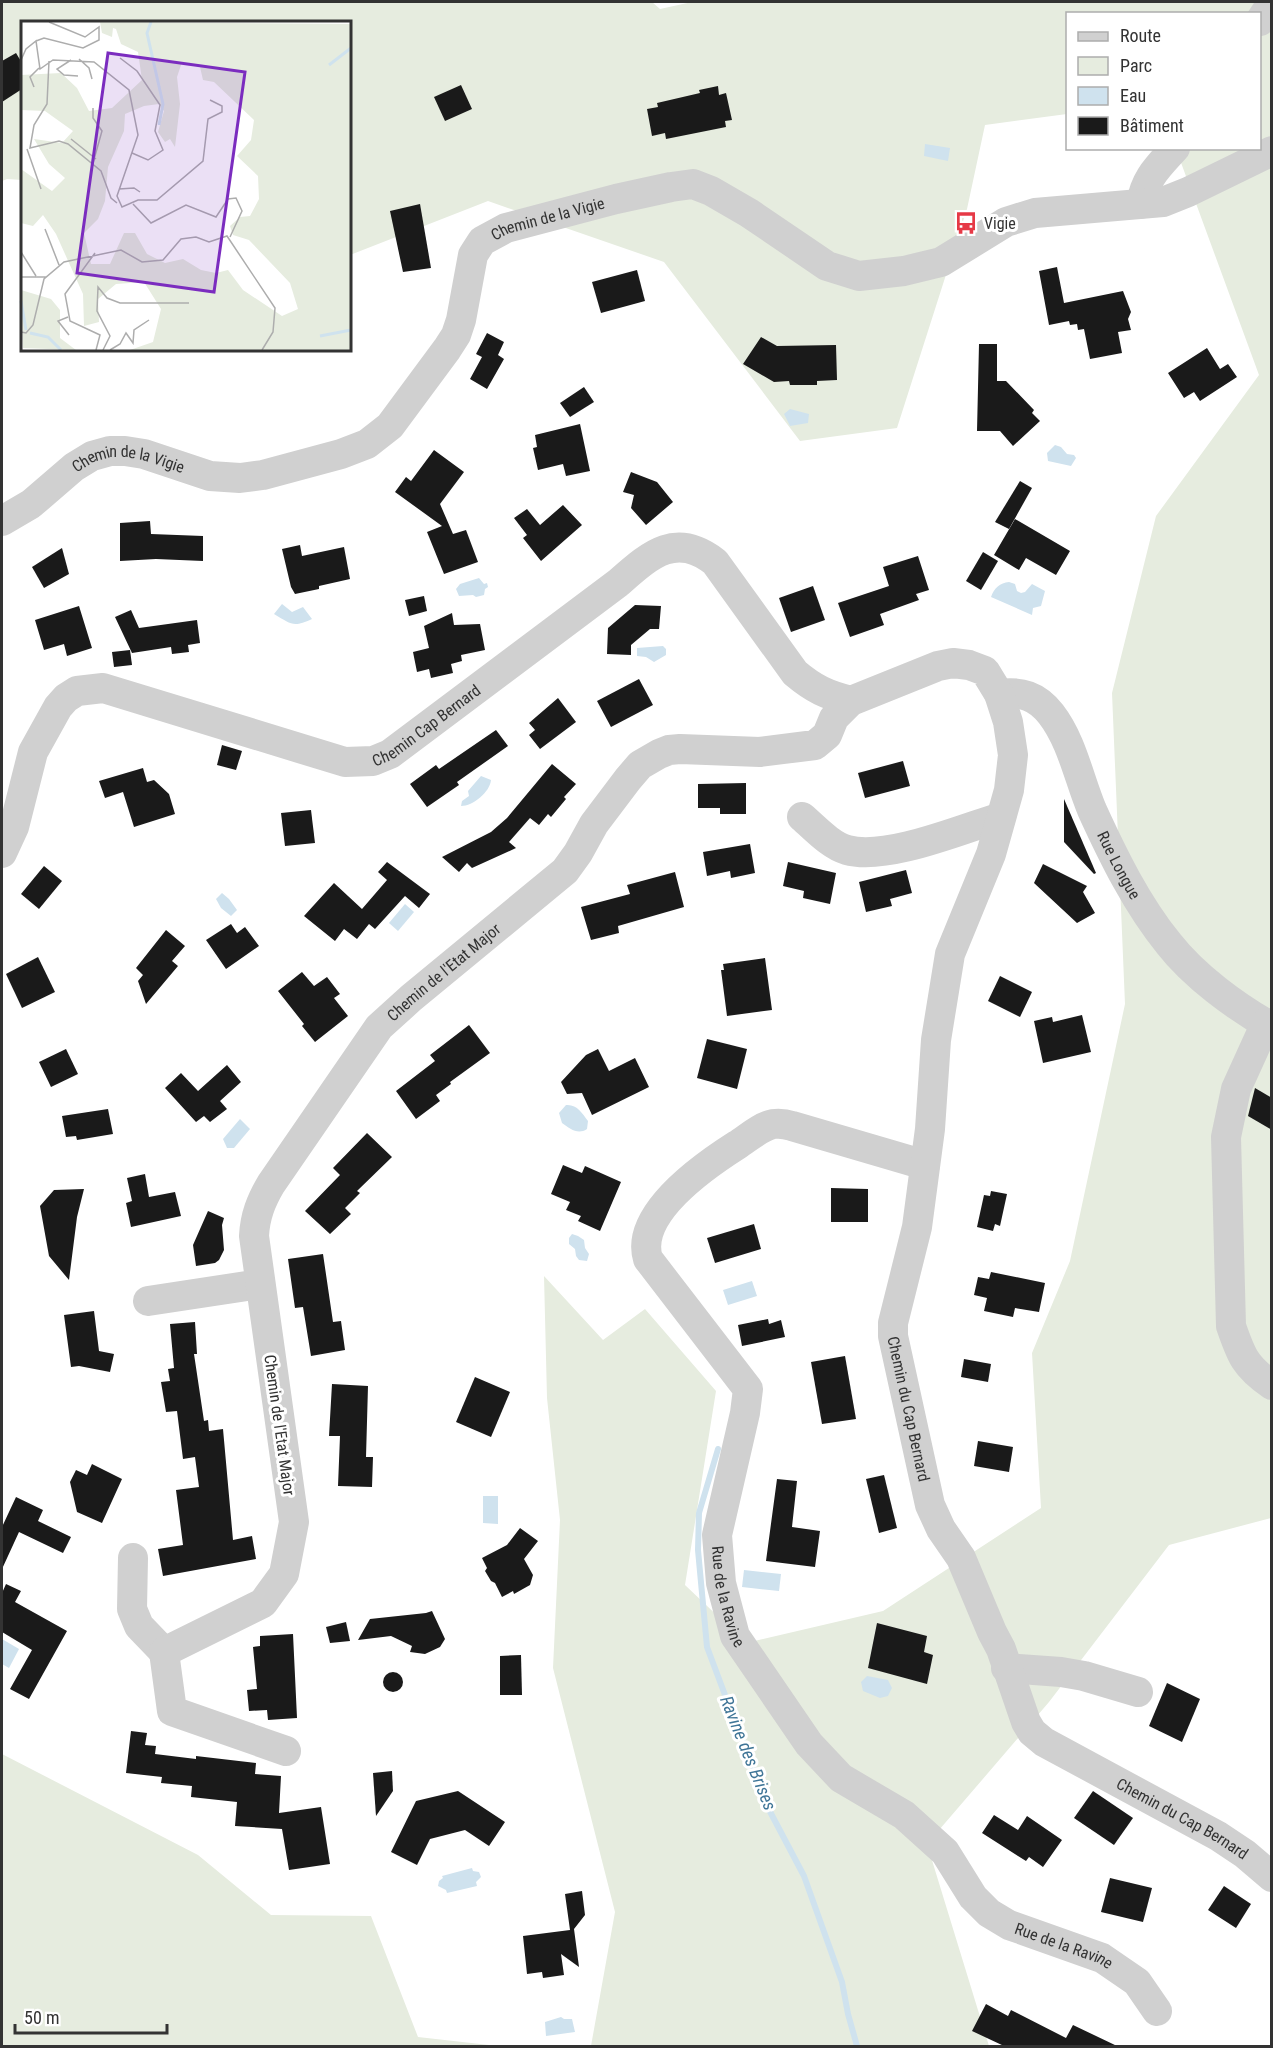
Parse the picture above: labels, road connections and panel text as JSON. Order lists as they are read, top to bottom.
{
  "streets": {
    "street": [
      "Chemin de la Vigie",
      "Chemin Cap Bernard",
      "Rue Longue",
      "Chemin de l'Etat Major",
      "Chemin du Cap Bernard",
      "Rue de la Ravine"
    ]
  },
  "crossings": [
    ["Chemin Cap Bernard", "Chemin de l'Etat Major"],
    ["Rue Longue", "Chemin du Cap Bernard"],
    ["Chemin de l'Etat Major", "Chemin du Cap Bernard"],
    ["Chemin du Cap Bernard", "Rue de la Ravine"]
  ],
  "water": ["Ravine des Brises"],
  "places": {
    "bus stop": ["Vigie"]
  },
  "legend": [
    "Route",
    "Parc",
    "Eau",
    "Bâtiment"
  ],
  "scale_bar": "50 m"
}
